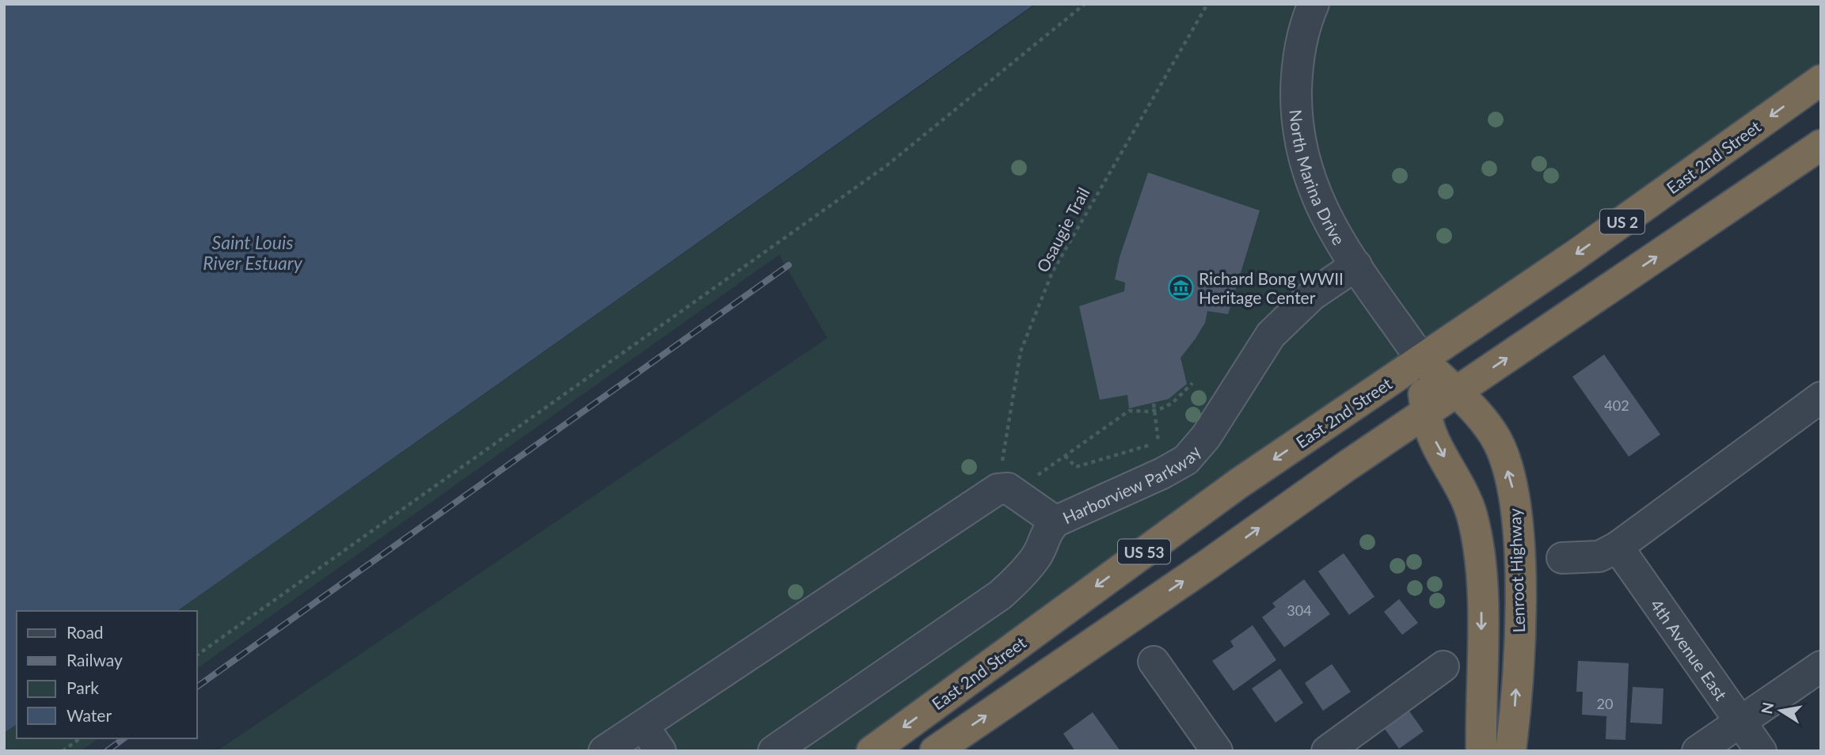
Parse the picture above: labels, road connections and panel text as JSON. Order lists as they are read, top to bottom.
{
  "streets": {
    "highway": [
      "East 2nd Street",
      "US 2",
      "US 53",
      "Lenroot Highway"
    ],
    "street": ["North Marina Drive", "Harborview Parkway", "4th Avenue East"],
    "path": ["Osaugie Trail"]
  },
  "crossings": [
    ["East 2nd Street", "North Marina Drive"],
    ["East 2nd Street", "Lenroot Highway"],
    ["North Marina Drive", "Harborview Parkway"],
    ["North Marina Drive", "Lenroot Highway"],
    ["US 53", "Lenroot Highway"]
  ],
  "water": ["Saint Louis River Estuary"],
  "places": {
    "museum": ["Richard Bong WWII Heritage Center"]
  },
  "house_numbers": ["402", "304", "20"],
  "legend": [
    "Road",
    "Railway",
    "Park",
    "Water"
  ],
  "north": "left"
}
